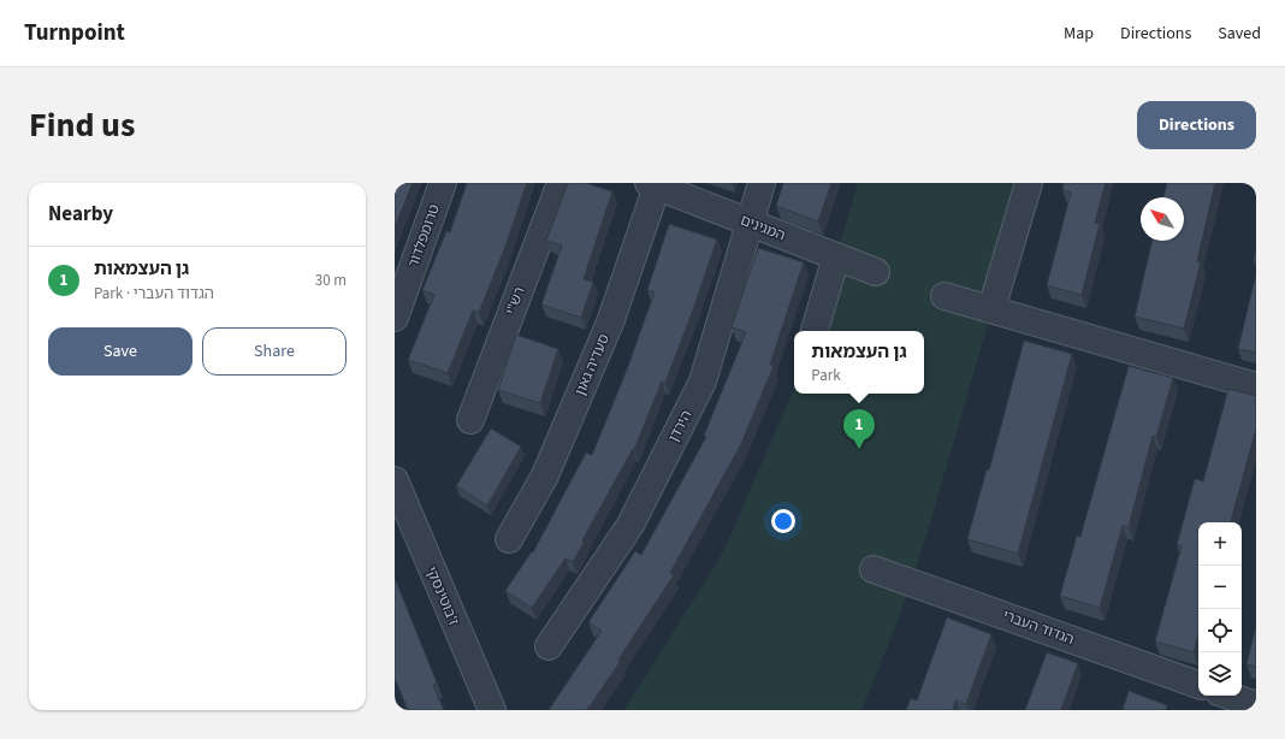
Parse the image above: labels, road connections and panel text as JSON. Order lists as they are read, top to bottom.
{
  "streets": {
    "street": [
      "המגינים",
      "טרומפלדור",
      "רש\"י",
      "סעדיה גאון",
      "הירדן",
      "ז'בוטינסקי",
      "הגדוד העברי"
    ]
  },
  "crossings": [
    ["המגינים", "סעדיה גאון"],
    ["המגינים", "הירדן"]
  ],
  "north": "top left",
  "page": {
    "header": "Turnpoint",
    "nav": ["Map", "Directions", "Saved"],
    "title": "Find us",
    "buttons": [
      "Directions",
      ["Save", "Share"]
    ],
    "heading": "Nearby",
    "list": [
      {
        "mark": "1",
        "name": "גן העצמאות",
        "note": "Park · הגדוד העברי",
        "value": "30 m"
      }
    ],
    "popup": ["גן העצמאות", "Park"],
    "pins": "1",
    "map_buttons": ["+", "−"]
  }
}
